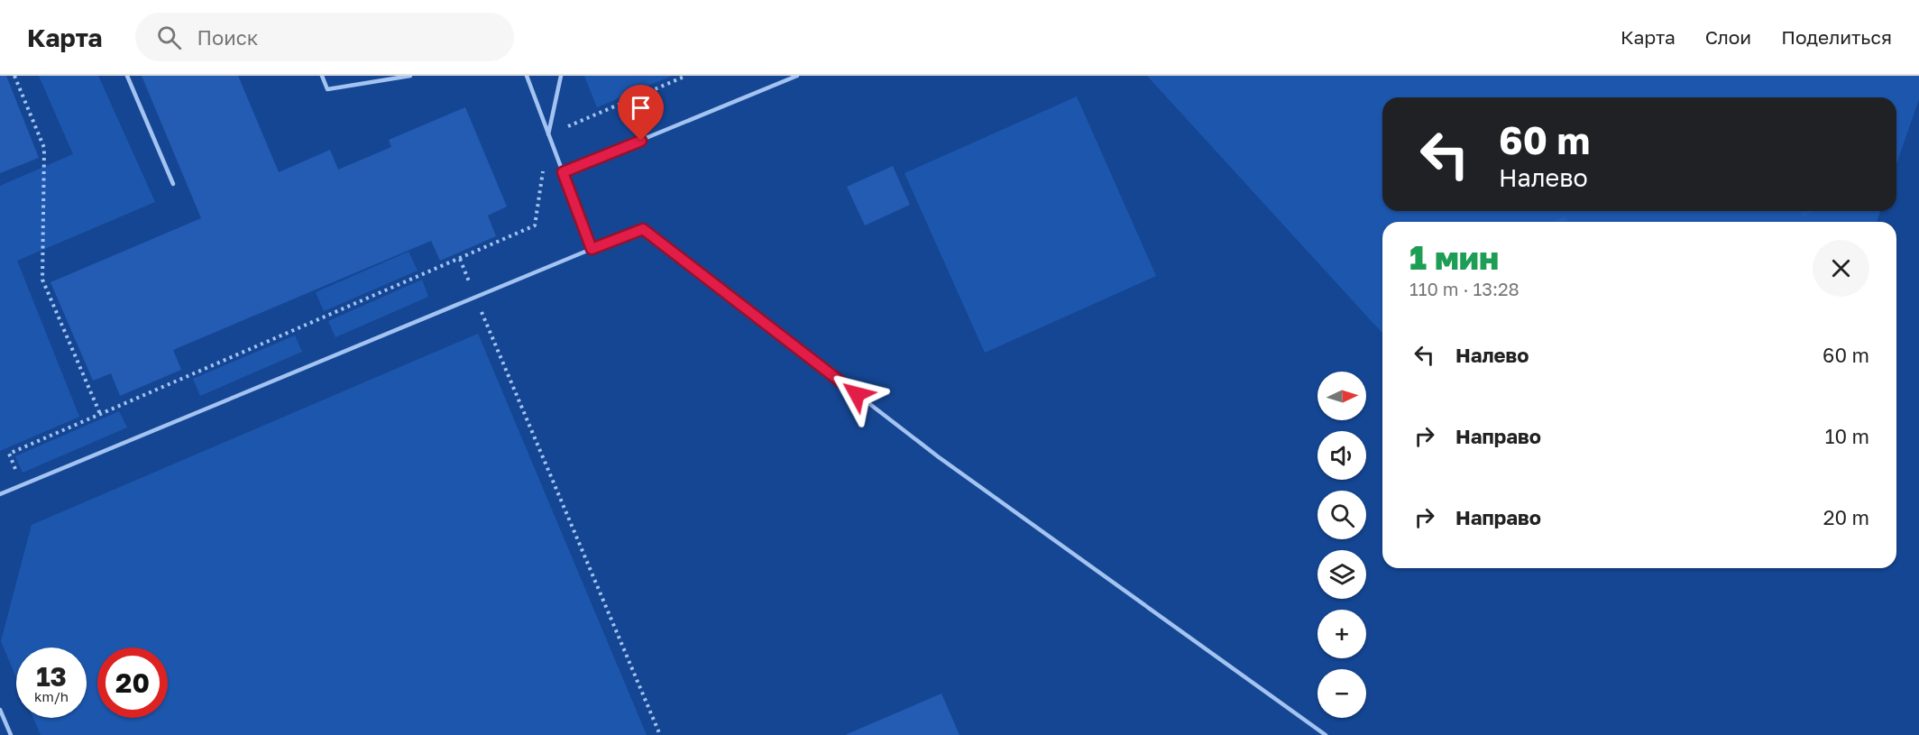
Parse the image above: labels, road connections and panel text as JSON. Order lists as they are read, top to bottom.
{
  "north": "right",
  "page": {
    "header": "Карта",
    "search": "Поиск",
    "nav": ["Карта", "Слои", "Поделиться"],
    "turn": ["60 m", "Налево"],
    "heading": ["1 мин", "110 m · 13:28"],
    "list": [
      {
        "name": "Налево",
        "value": "60 m"
      },
      {
        "name": "Направо",
        "value": "10 m"
      },
      {
        "name": "Направо",
        "value": "20 m"
      }
    ],
    "map_buttons": ["+", "−"],
    "speed": "13 km/h",
    "limit": "20"
  }
}
